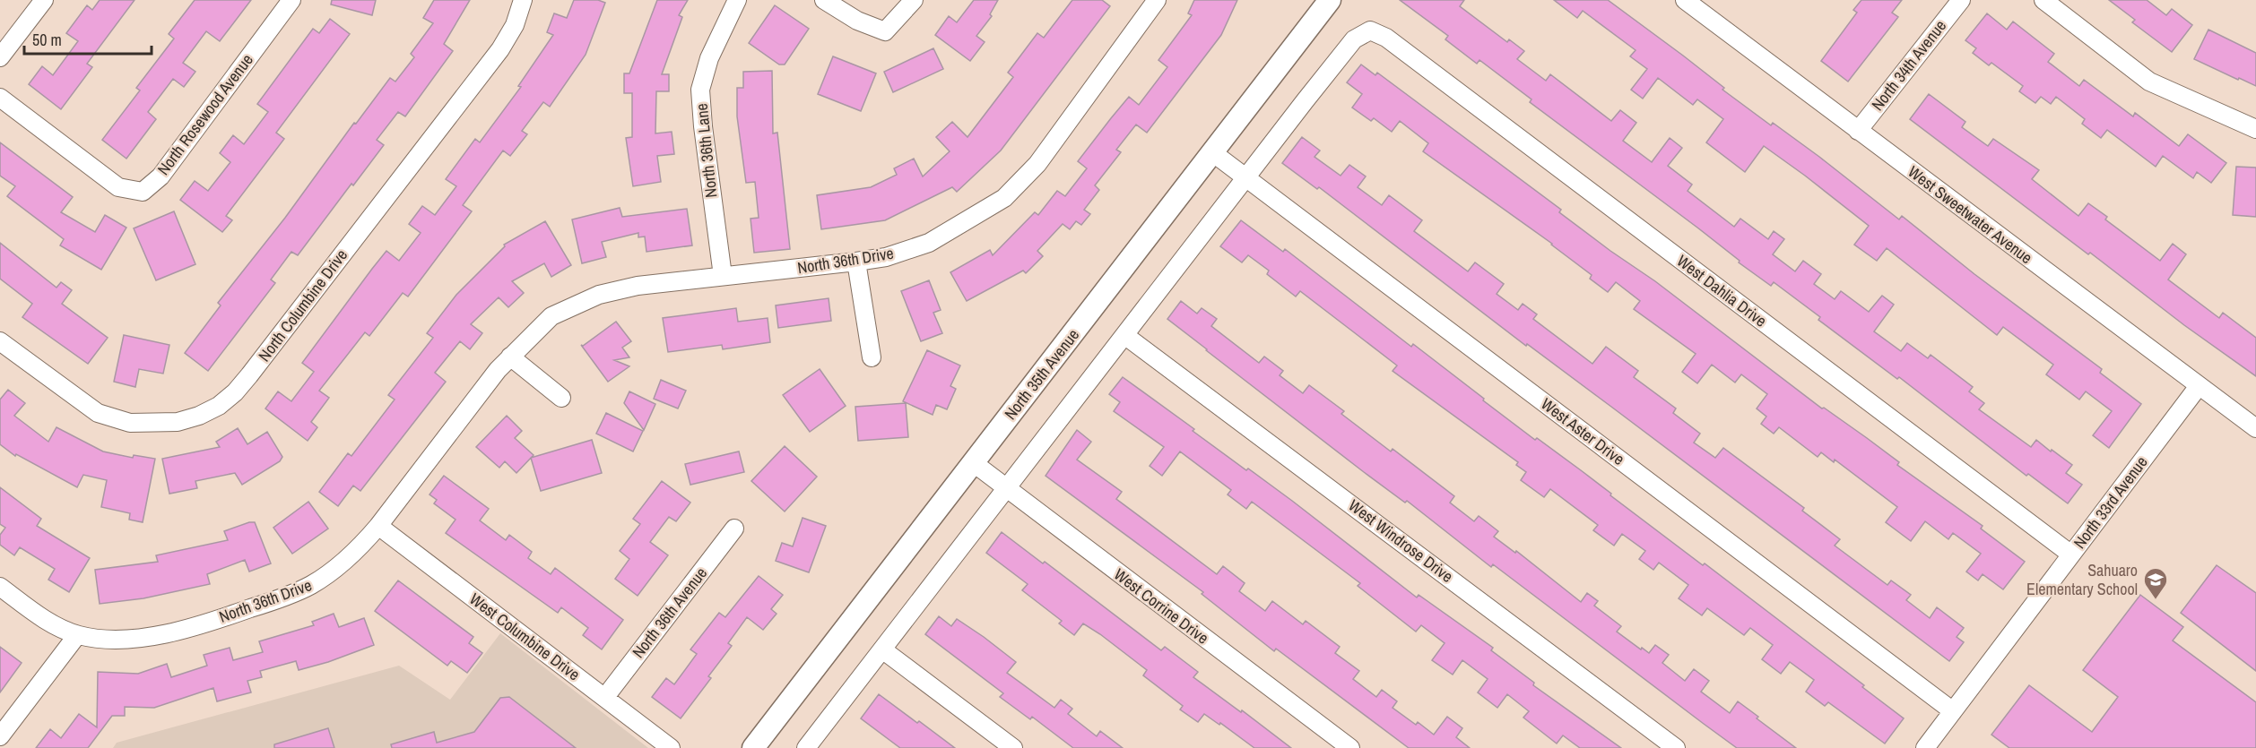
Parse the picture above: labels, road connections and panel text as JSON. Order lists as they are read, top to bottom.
{
  "streets": {
    "main road": ["North 35th Avenue"],
    "street": [
      "North 34th Avenue",
      "North Rosewood Avenue",
      "North 36th Lane",
      "West Sweetwater Avenue",
      "North 36th Drive",
      "West Dahlia Drive",
      "North Columbine Drive",
      "West Aster Drive",
      "North 33rd Avenue",
      "West Windrose Drive",
      "West Corrine Drive",
      "North 36th Avenue",
      "West Columbine Drive"
    ]
  },
  "crossings": [
    ["North 34th Avenue", "West Sweetwater Avenue"],
    ["North 36th Lane", "North 36th Drive"],
    ["West Sweetwater Avenue", "North 33rd Avenue"],
    ["North 36th Drive", "West Columbine Drive"],
    ["West Dahlia Drive", "West Aster Drive"],
    ["West Dahlia Drive", "North 33rd Avenue"],
    ["North 35th Avenue", "West Aster Drive"],
    ["North 35th Avenue", "West Corrine Drive"],
    ["West Aster Drive", "North 33rd Avenue"],
    ["North 36th Avenue", "West Columbine Drive"]
  ],
  "places": {
    "school or university": ["Sahuaro Elementary School"]
  },
  "scale_bar": "50 m"
}
